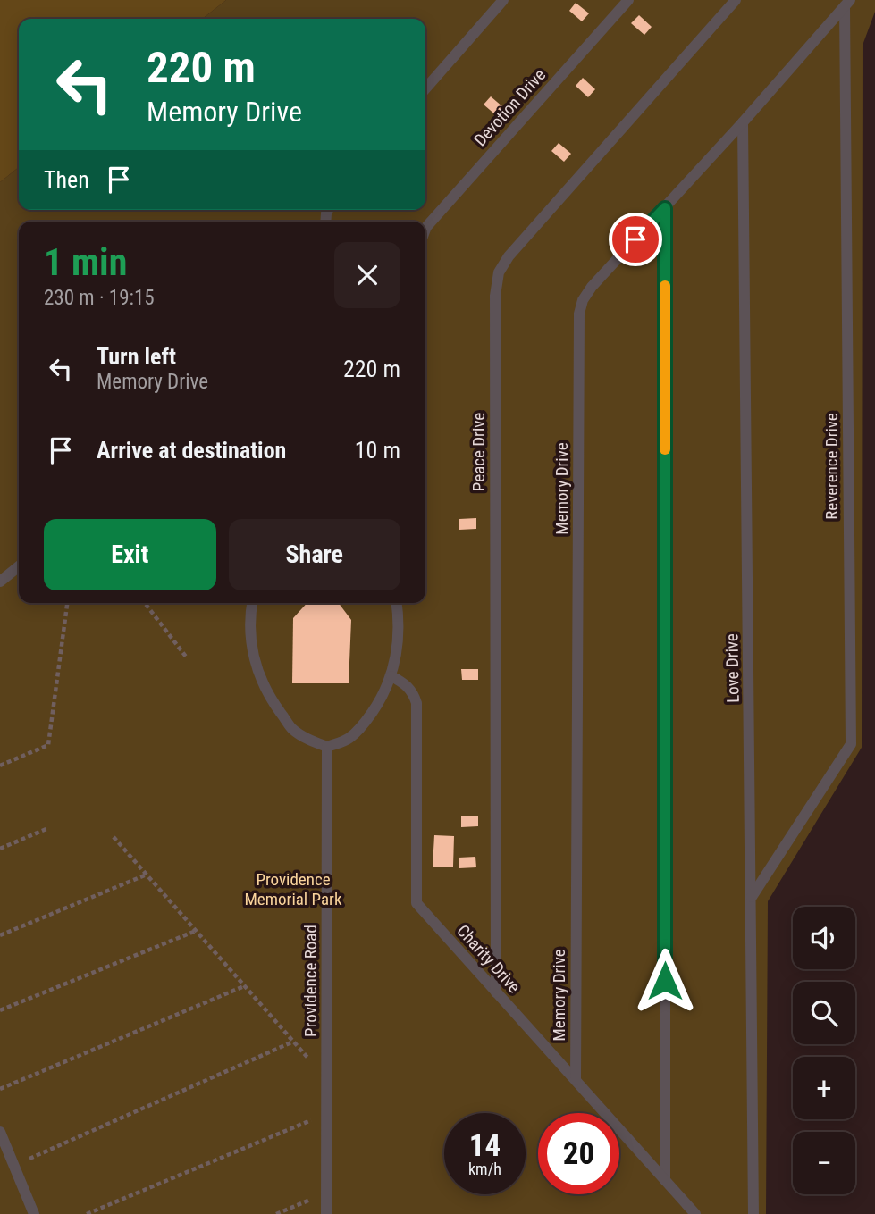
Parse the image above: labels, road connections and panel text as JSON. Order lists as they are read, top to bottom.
{
  "streets": {
    "lane": [
      "Devotion Drive",
      "Peace Drive",
      "Reverence Drive",
      "Memory Drive",
      "Love Drive",
      "Charity Drive",
      "Providence Road"
    ]
  },
  "crossings": [
    ["Peace Drive", "Charity Drive"],
    ["Reverence Drive", "Memory Drive"],
    ["Reverence Drive", "Love Drive"],
    ["Memory Drive", "Love Drive"],
    ["Memory Drive", "Charity Drive"]
  ],
  "parks": ["Providence Memorial Park"],
  "page": {
    "turn": ["220 m", "Memory Drive"],
    "then": "Then",
    "heading": ["1 min", "230 m · 19:15"],
    "list": [
      {
        "name": "Turn left",
        "note": "Memory Drive",
        "value": "220 m"
      },
      {
        "name": "Arrive at destination",
        "value": "10 m"
      }
    ],
    "buttons": ["Exit", "Share"],
    "map_buttons": ["+", "−"],
    "speed": "14 km/h",
    "limit": "20"
  }
}
